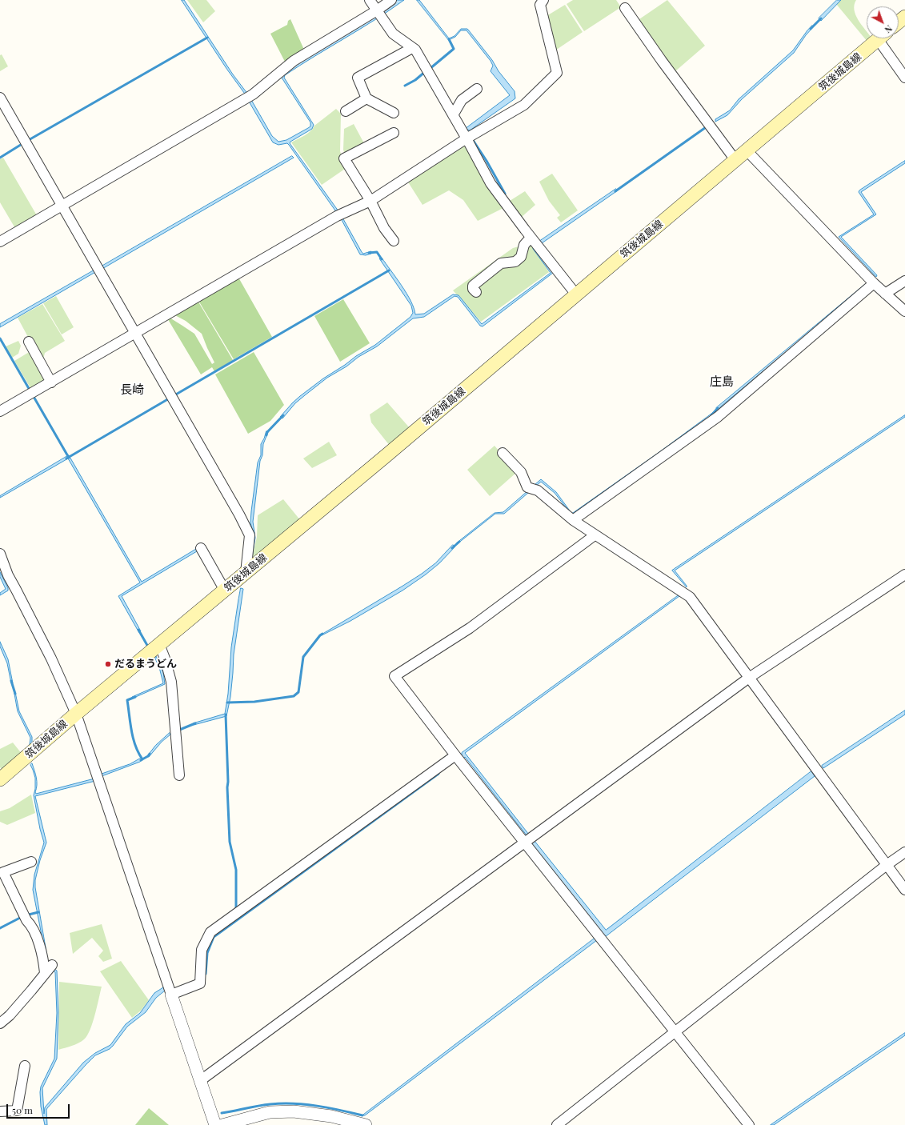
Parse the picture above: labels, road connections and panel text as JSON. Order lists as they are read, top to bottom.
{
  "streets": {
    "main road": ["筑後城島線"]
  },
  "districts": ["庄島", "長崎"],
  "places": ["だるまうどん"],
  "scale_bar": "50 m",
  "north": "bottom right"
}
